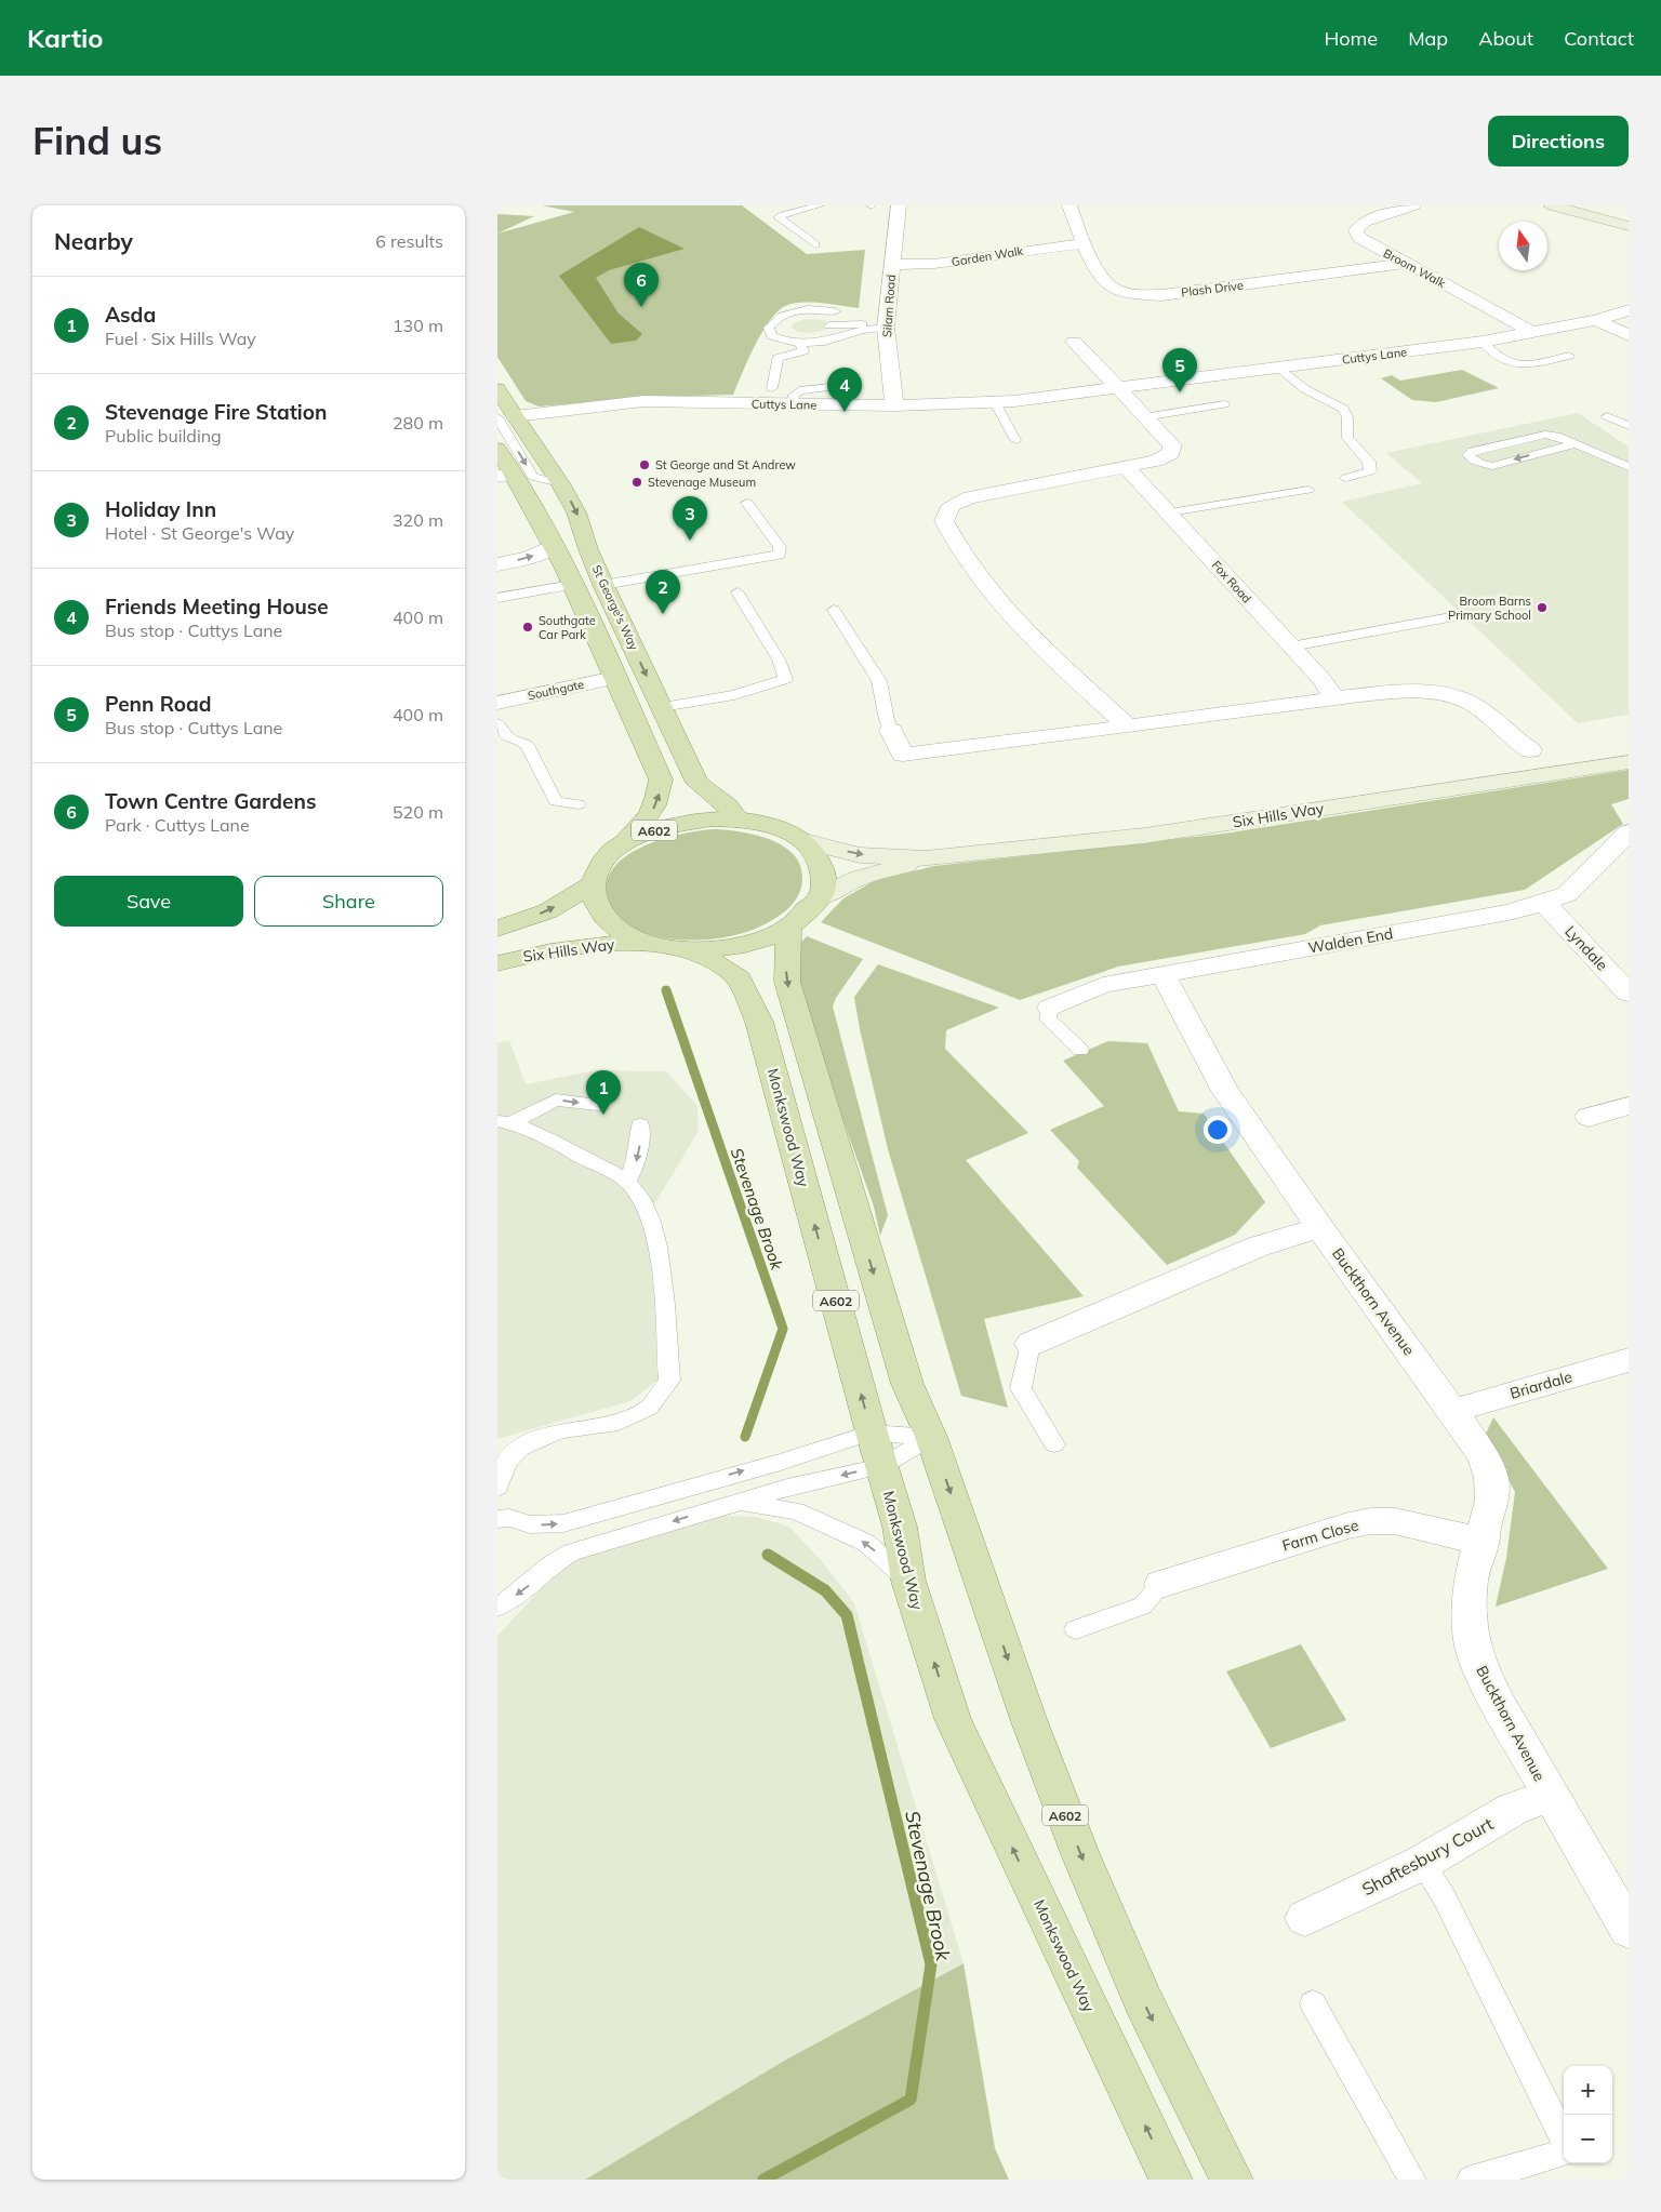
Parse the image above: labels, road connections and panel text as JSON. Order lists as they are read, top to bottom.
{
  "streets": {
    "main road": [
      "St George's Way",
      "Six Hills Way",
      "A602",
      "Monkswood Way"
    ],
    "street": [
      "Garden Walk",
      "Broom Walk",
      "Plash Drive",
      "Silam Road",
      "Cuttys Lane",
      "Fox Road",
      "Southgate",
      "Walden End",
      "Lyndale",
      "Buckthorn Avenue",
      "Briardale",
      "Farm Close",
      "Shaftesbury Court"
    ]
  },
  "crossings": [
    ["Garden Walk", "Plash Drive"],
    ["Garden Walk", "Silam Road"],
    ["Broom Walk", "Plash Drive"],
    ["Broom Walk", "Cuttys Lane"],
    ["Silam Road", "Cuttys Lane"],
    ["Cuttys Lane", "St George's Way"],
    ["St George's Way", "Six Hills Way"],
    ["St George's Way", "A602"],
    ["St George's Way", "Monkswood Way"],
    ["Six Hills Way", "A602"],
    ["Six Hills Way", "Monkswood Way"],
    ["A602", "Monkswood Way"],
    ["Walden End", "Lyndale"],
    ["Walden End", "Buckthorn Avenue"],
    ["Buckthorn Avenue", "Briardale"],
    ["Buckthorn Avenue", "Farm Close"],
    ["Buckthorn Avenue", "Shaftesbury Court"]
  ],
  "water": ["Stevenage Brook"],
  "places": [
    "St George and St Andrew",
    "Stevenage Museum",
    "Broom Barns Primary School",
    "Southgate Car Park"
  ],
  "north": "top",
  "page": {
    "header": "Kartio",
    "nav": [
      "Home",
      "Map",
      "About",
      "Contact"
    ],
    "buttons": [
      "Directions",
      ["Save", "Share"]
    ],
    "title": "Find us",
    "heading": ["Nearby", "6 results"],
    "pins": [
      "6",
      "5",
      "4",
      "3",
      "2",
      "1"
    ],
    "list": [
      {
        "mark": "1",
        "name": "Asda",
        "note": "Fuel · Six Hills Way",
        "value": "130 m"
      },
      {
        "mark": "2",
        "name": "Stevenage Fire Station",
        "note": "Public building",
        "value": "280 m"
      },
      {
        "mark": "3",
        "name": "Holiday Inn",
        "note": "Hotel · St George's Way",
        "value": "320 m"
      },
      {
        "mark": "4",
        "name": "Friends Meeting House",
        "note": "Bus stop · Cuttys Lane",
        "value": "400 m"
      },
      {
        "mark": "5",
        "name": "Penn Road",
        "note": "Bus stop · Cuttys Lane",
        "value": "400 m"
      },
      {
        "mark": "6",
        "name": "Town Centre Gardens",
        "note": "Park · Cuttys Lane",
        "value": "520 m"
      }
    ],
    "map_buttons": ["+", "−"]
  }
}
